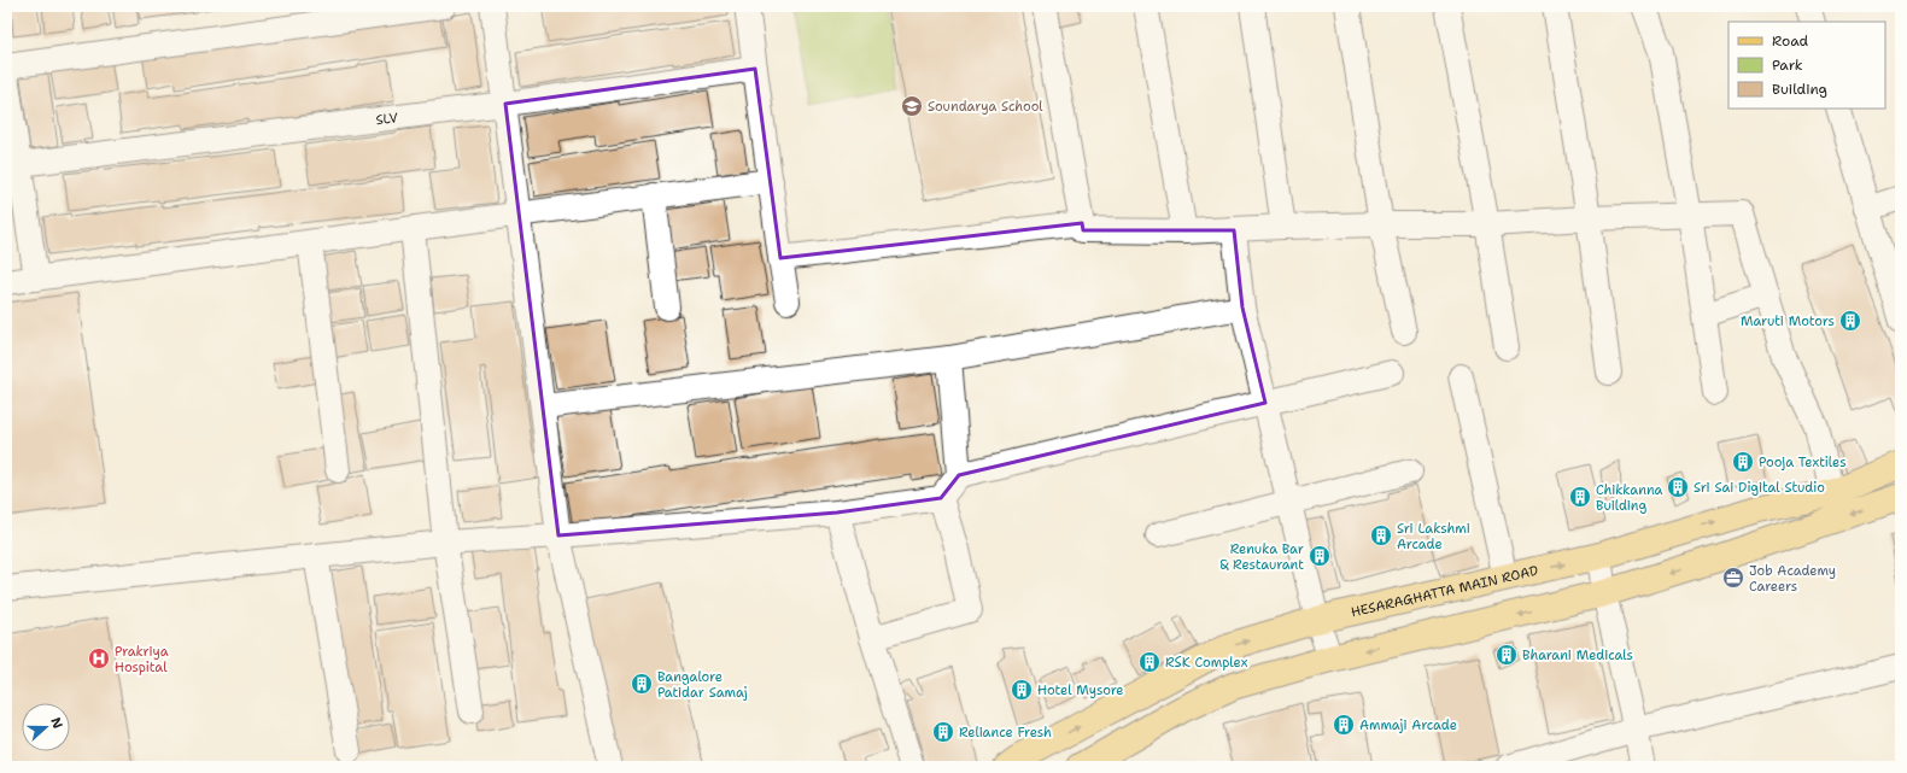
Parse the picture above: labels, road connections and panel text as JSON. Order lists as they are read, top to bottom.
{
  "streets": {
    "main road": ["HESARAGHATTA MAIN ROAD"],
    "street": ["SLV"]
  },
  "places": {
    "school or university": ["Soundarya School"],
    "building": [
      "Maruti Motors",
      "Pooja Textiles",
      "Sri Sai Digital Studio",
      "Chikkanna Building",
      "Sri Lakshmi Arcade",
      "Renuka Bar & Restaurant",
      "Bharani Medicals",
      "RSK Complex",
      "Bangalore Patidar Samaj",
      "Hotel Mysore",
      "Ammaji Arcade",
      "Reliance Fresh"
    ],
    "office": ["Job Academy Careers"],
    "hospital": ["Prakriya Hospital"]
  },
  "legend": ["Road", "Park", "Building"],
  "north": "right"
}
